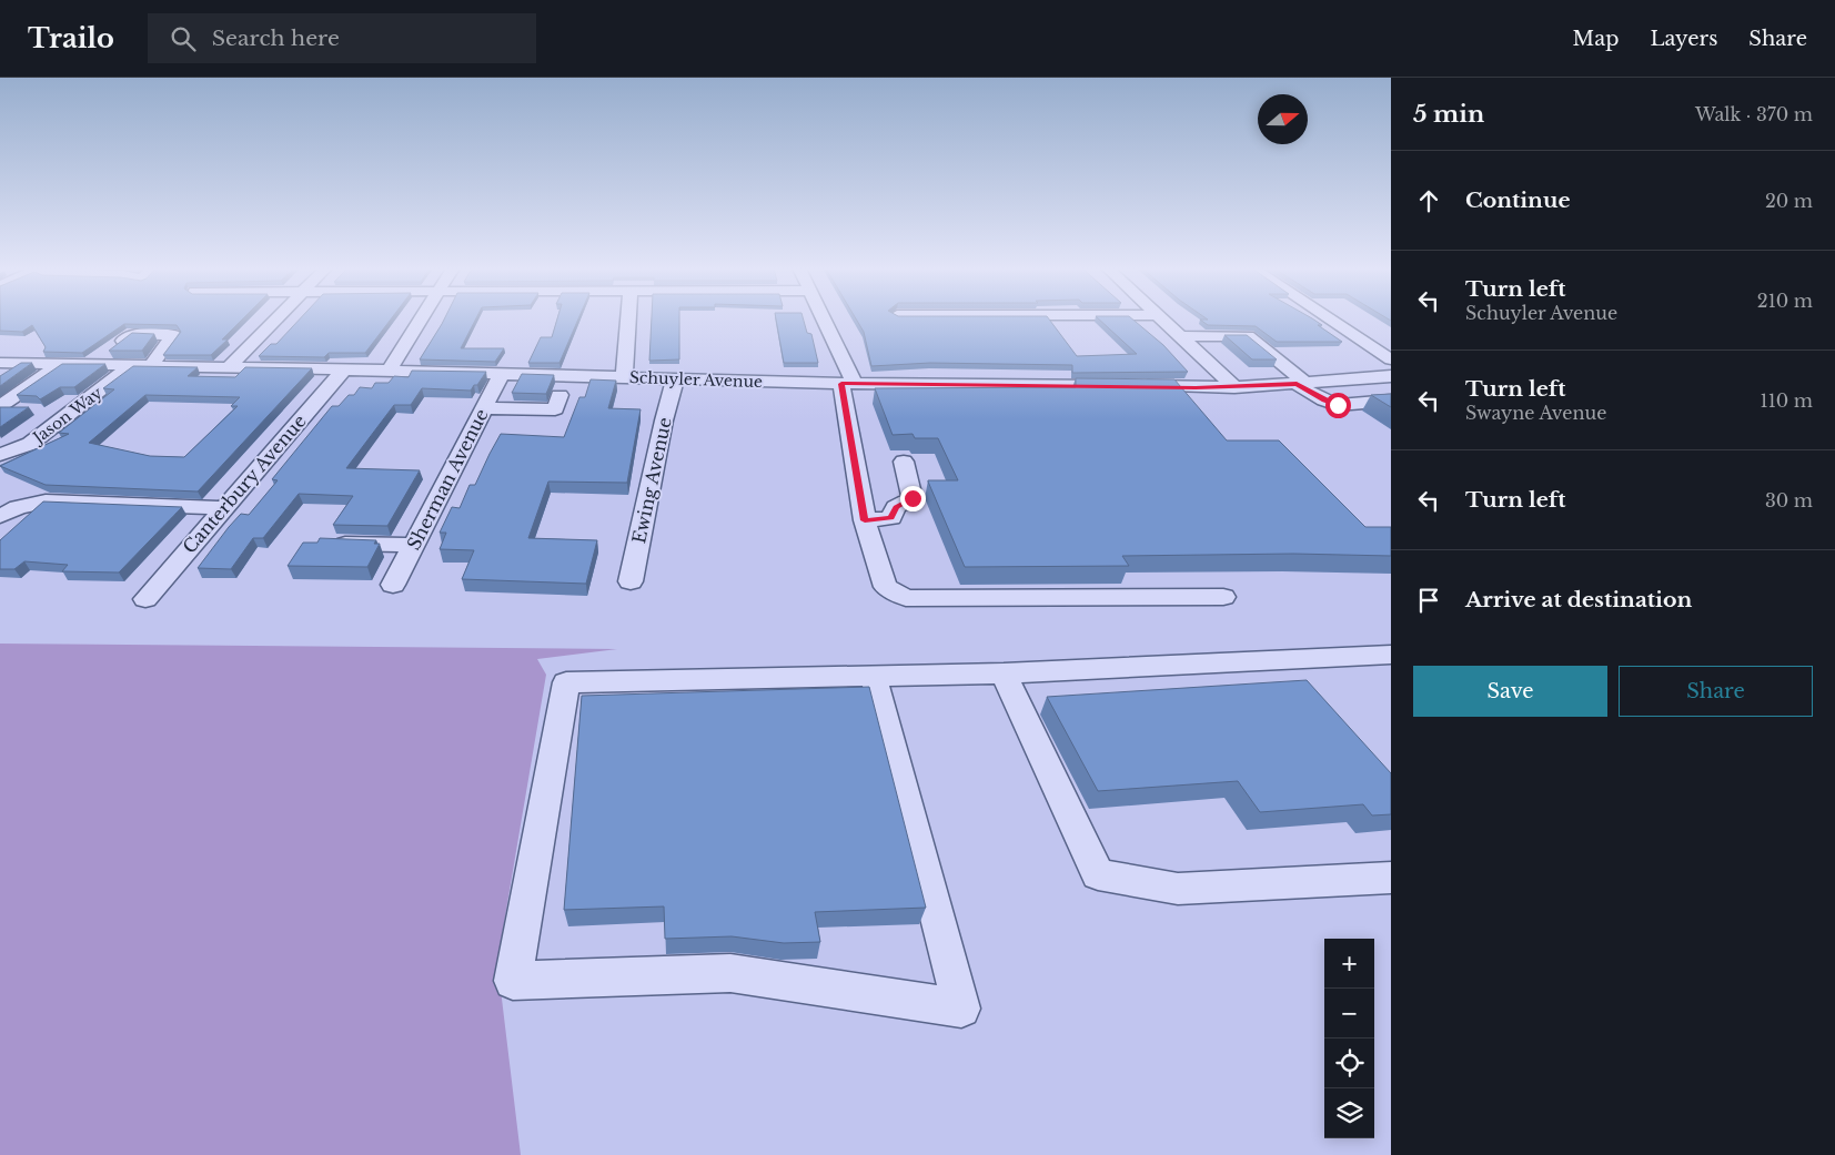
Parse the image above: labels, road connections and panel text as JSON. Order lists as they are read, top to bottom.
{
  "streets": {
    "street": [
      "Schuyler Avenue",
      "Jason Way",
      "Sherman Avenue",
      "Ewing Avenue",
      "Canterbury Avenue"
    ]
  },
  "crossings": [
    ["Schuyler Avenue", "Jason Way"],
    ["Schuyler Avenue", "Sherman Avenue"],
    ["Schuyler Avenue", "Ewing Avenue"],
    ["Schuyler Avenue", "Canterbury Avenue"]
  ],
  "north": "right",
  "page": {
    "header": "Trailo",
    "search": "Search here",
    "nav": ["Map", "Layers", "Share"],
    "heading": ["5 min", "Walk · 370 m"],
    "list": [
      ["Continue", "20 m"],
      ["Turn left", "Schuyler Avenue", "210 m"],
      ["Turn left", "Swayne Avenue", "110 m"],
      ["Turn left", "30 m"],
      "Arrive at destination"
    ],
    "buttons": ["Save", "Share"],
    "map_buttons": ["+", "−"]
  }
}
